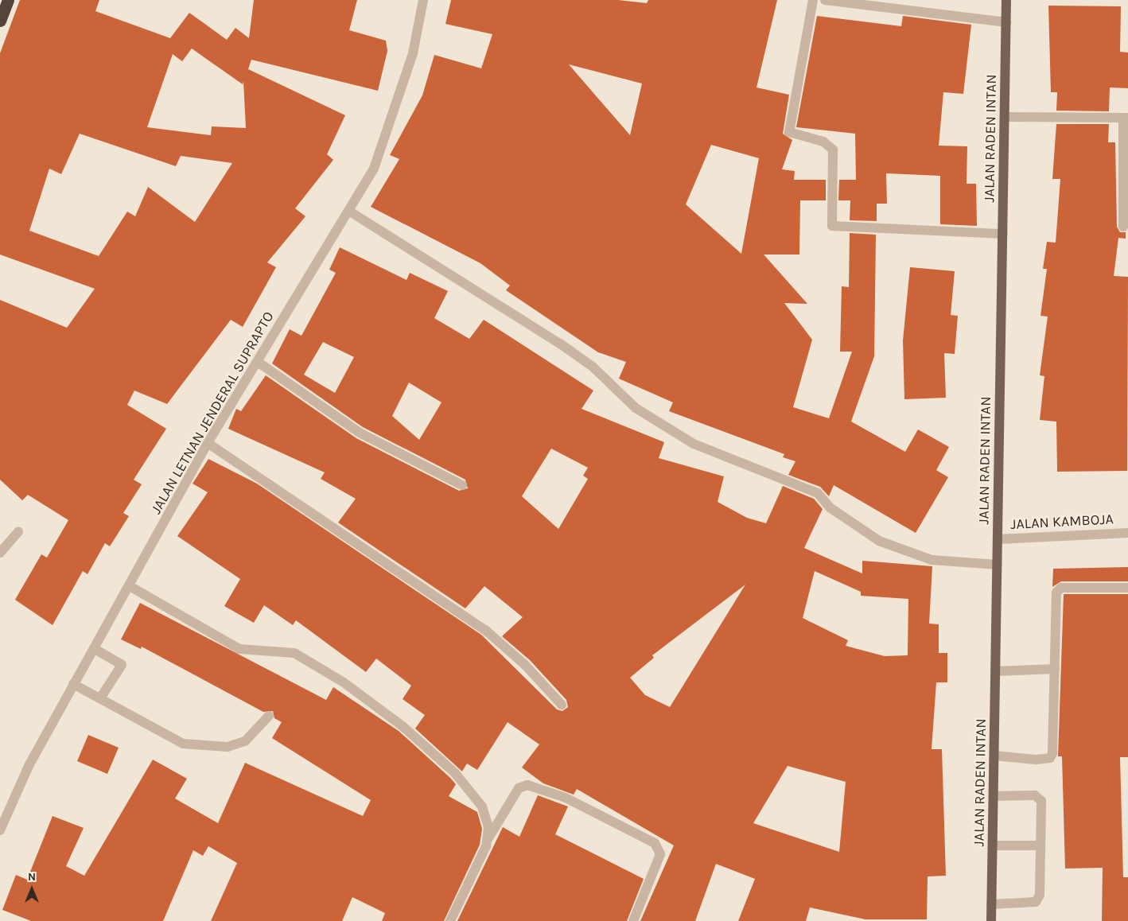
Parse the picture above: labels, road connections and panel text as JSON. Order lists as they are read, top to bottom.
{
  "streets": {
    "main road": ["JALAN RADEN INTAN"],
    "street": ["JALAN LETNAN JENDERAL SUPRAPTO", "JALAN KAMBOJA"]
  },
  "crossings": [
    ["JALAN RADEN INTAN", "JALAN KAMBOJA"]
  ],
  "north": "top"
}
